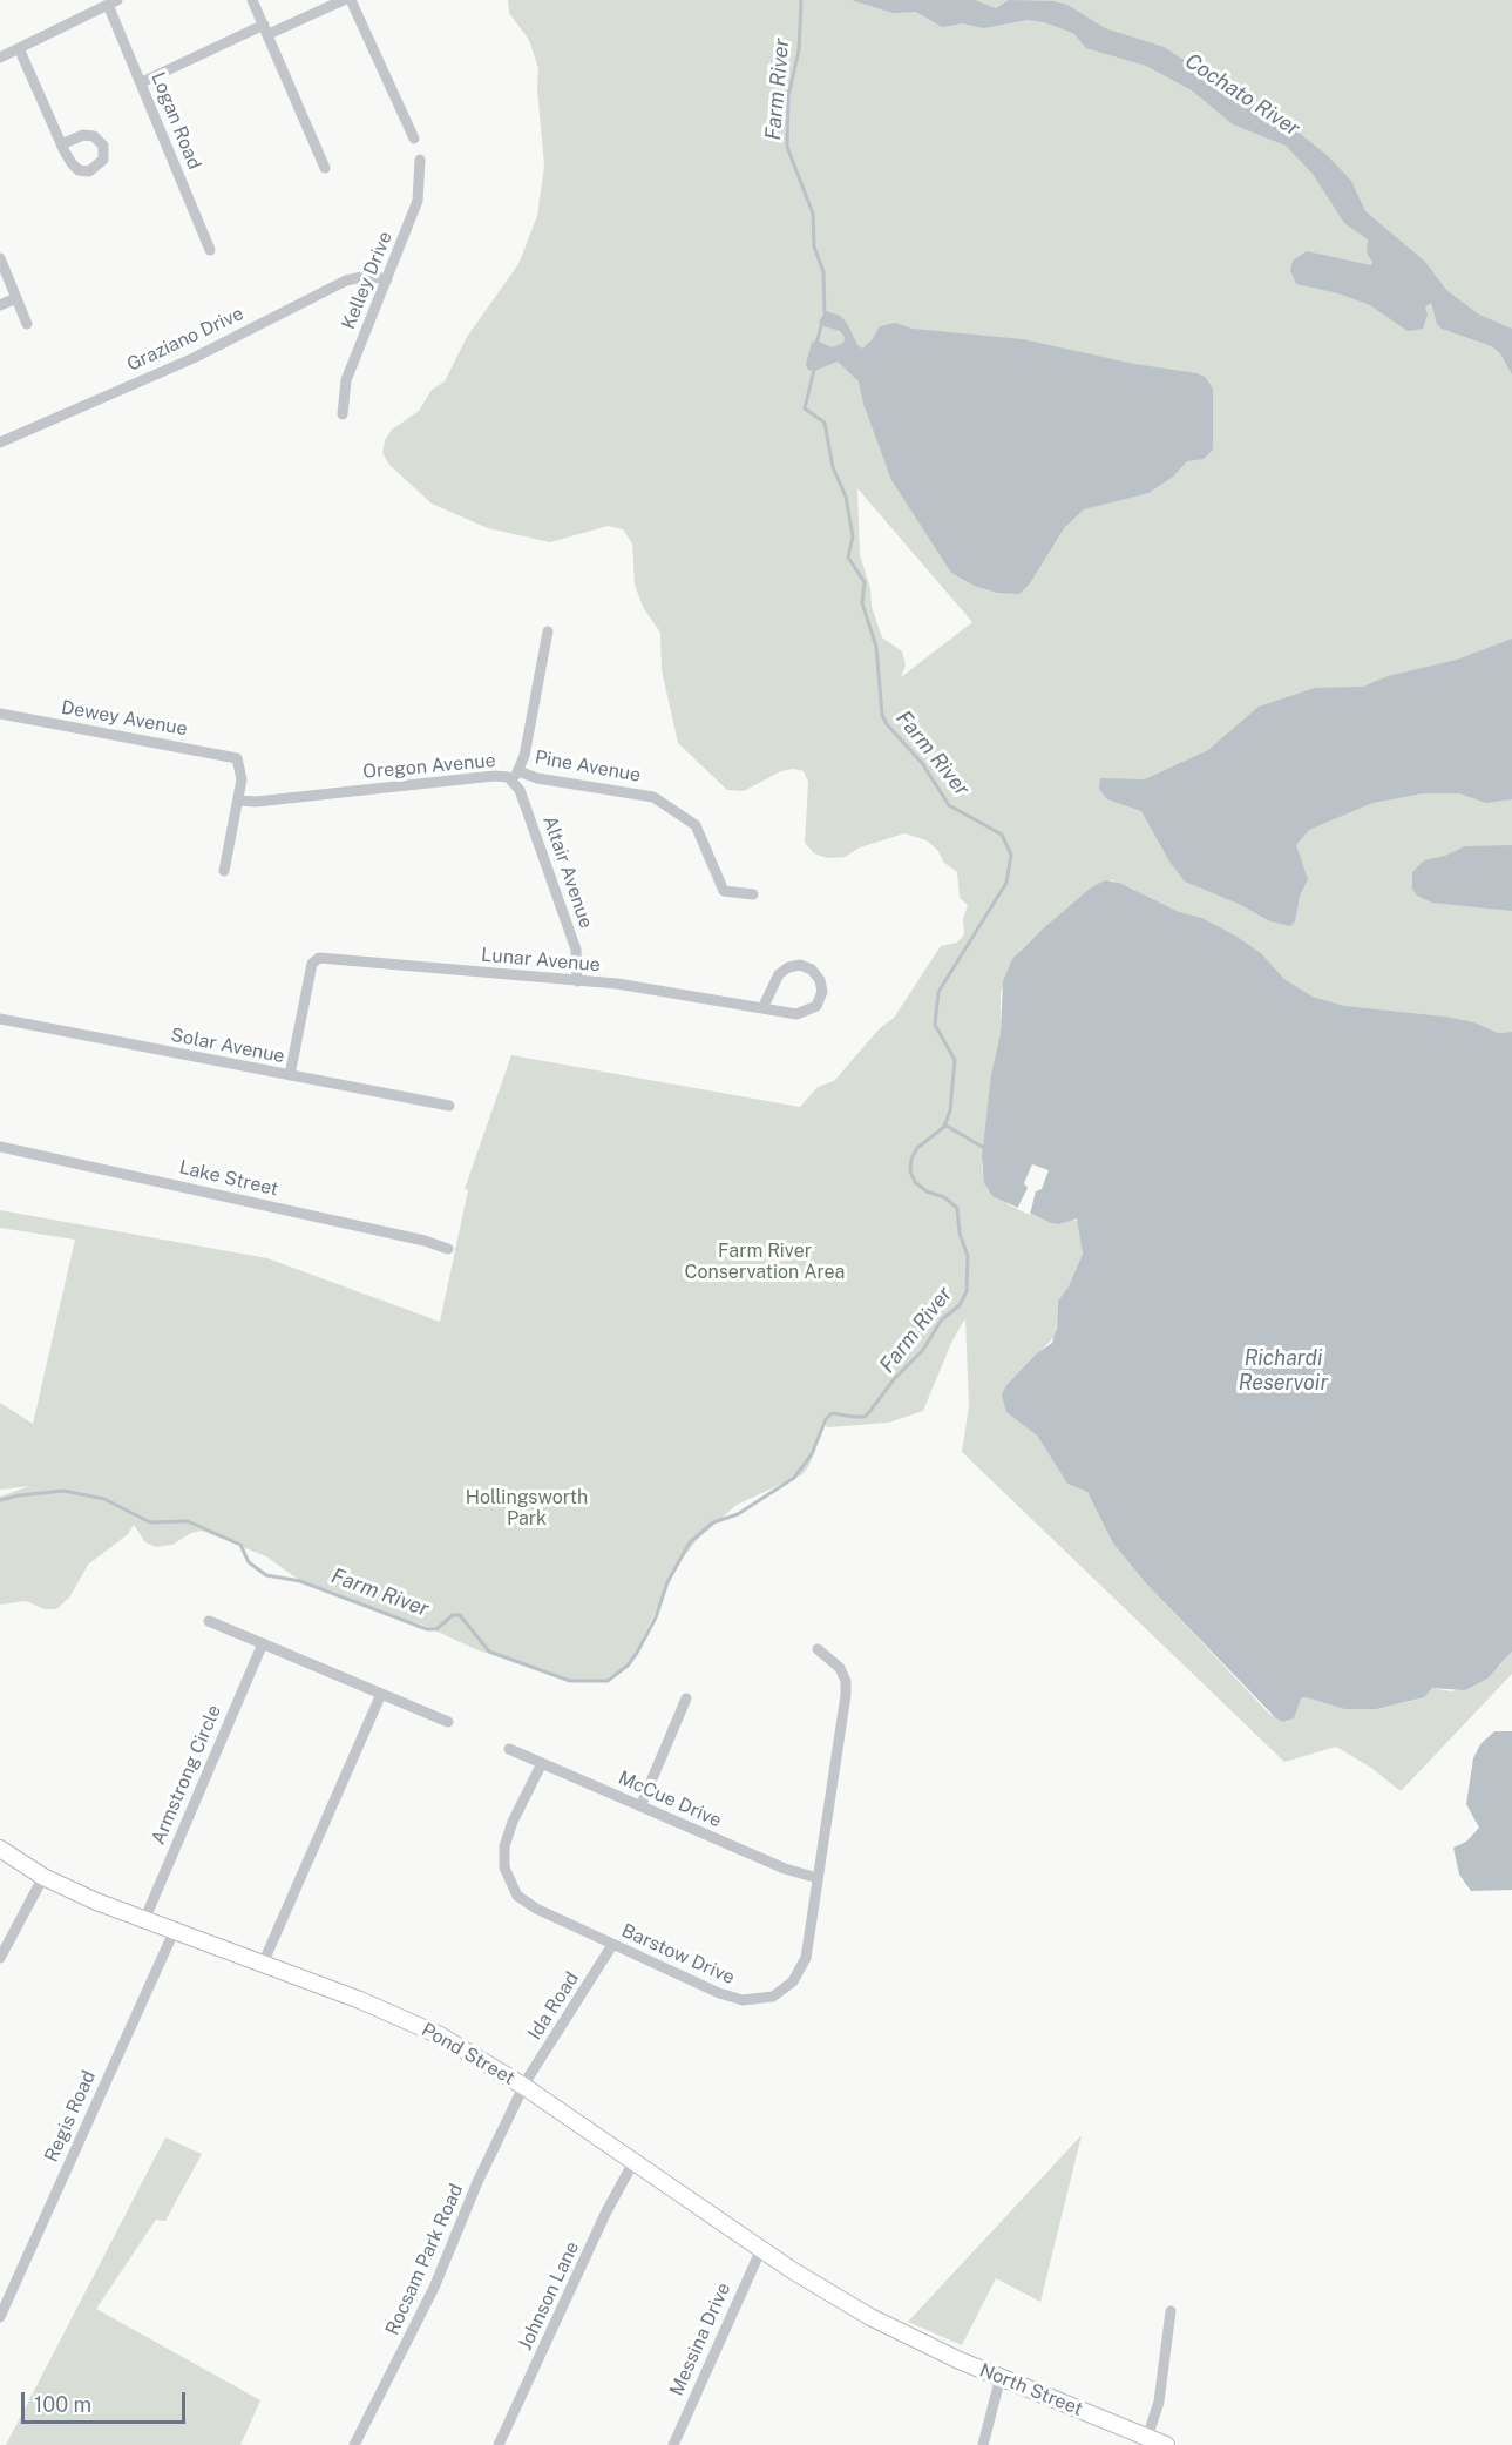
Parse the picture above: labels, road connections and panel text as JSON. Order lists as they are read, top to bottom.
{
  "streets": {
    "main road": ["Pond Street", "North Street"],
    "street": [
      "Logan Road",
      "Kelley Drive",
      "Graziano Drive",
      "Dewey Avenue",
      "Oregon Avenue",
      "Pine Avenue",
      "Altair Avenue",
      "Lunar Avenue",
      "Solar Avenue",
      "Lake Street",
      "Armstrong Circle",
      "McCue Drive",
      "Barstow Drive",
      "Ida Road",
      "Regis Road",
      "Rocsam Park Road",
      "Johnson Lane",
      "Messina Drive"
    ]
  },
  "crossings": [
    ["Kelley Drive", "Graziano Drive"],
    ["Dewey Avenue", "Oregon Avenue"],
    ["Oregon Avenue", "Pine Avenue"],
    ["Oregon Avenue", "Altair Avenue"],
    ["Pine Avenue", "Altair Avenue"],
    ["Altair Avenue", "Lunar Avenue"],
    ["Lunar Avenue", "Solar Avenue"],
    ["Armstrong Circle", "Pond Street"],
    ["McCue Drive", "Barstow Drive"],
    ["Barstow Drive", "Ida Road"],
    ["Ida Road", "Pond Street"],
    ["Ida Road", "Rocsam Park Road"],
    ["Pond Street", "Regis Road"],
    ["Pond Street", "Rocsam Park Road"],
    ["Pond Street", "Johnson Lane"],
    ["Pond Street", "Messina Drive"],
    ["Pond Street", "North Street"]
  ],
  "water": ["Farm River", "Cochato River", "Richardi Reservoir"],
  "parks": ["Farm River Conservation Area", "Hollingsworth Park"],
  "scale_bar": "100 m"
}
